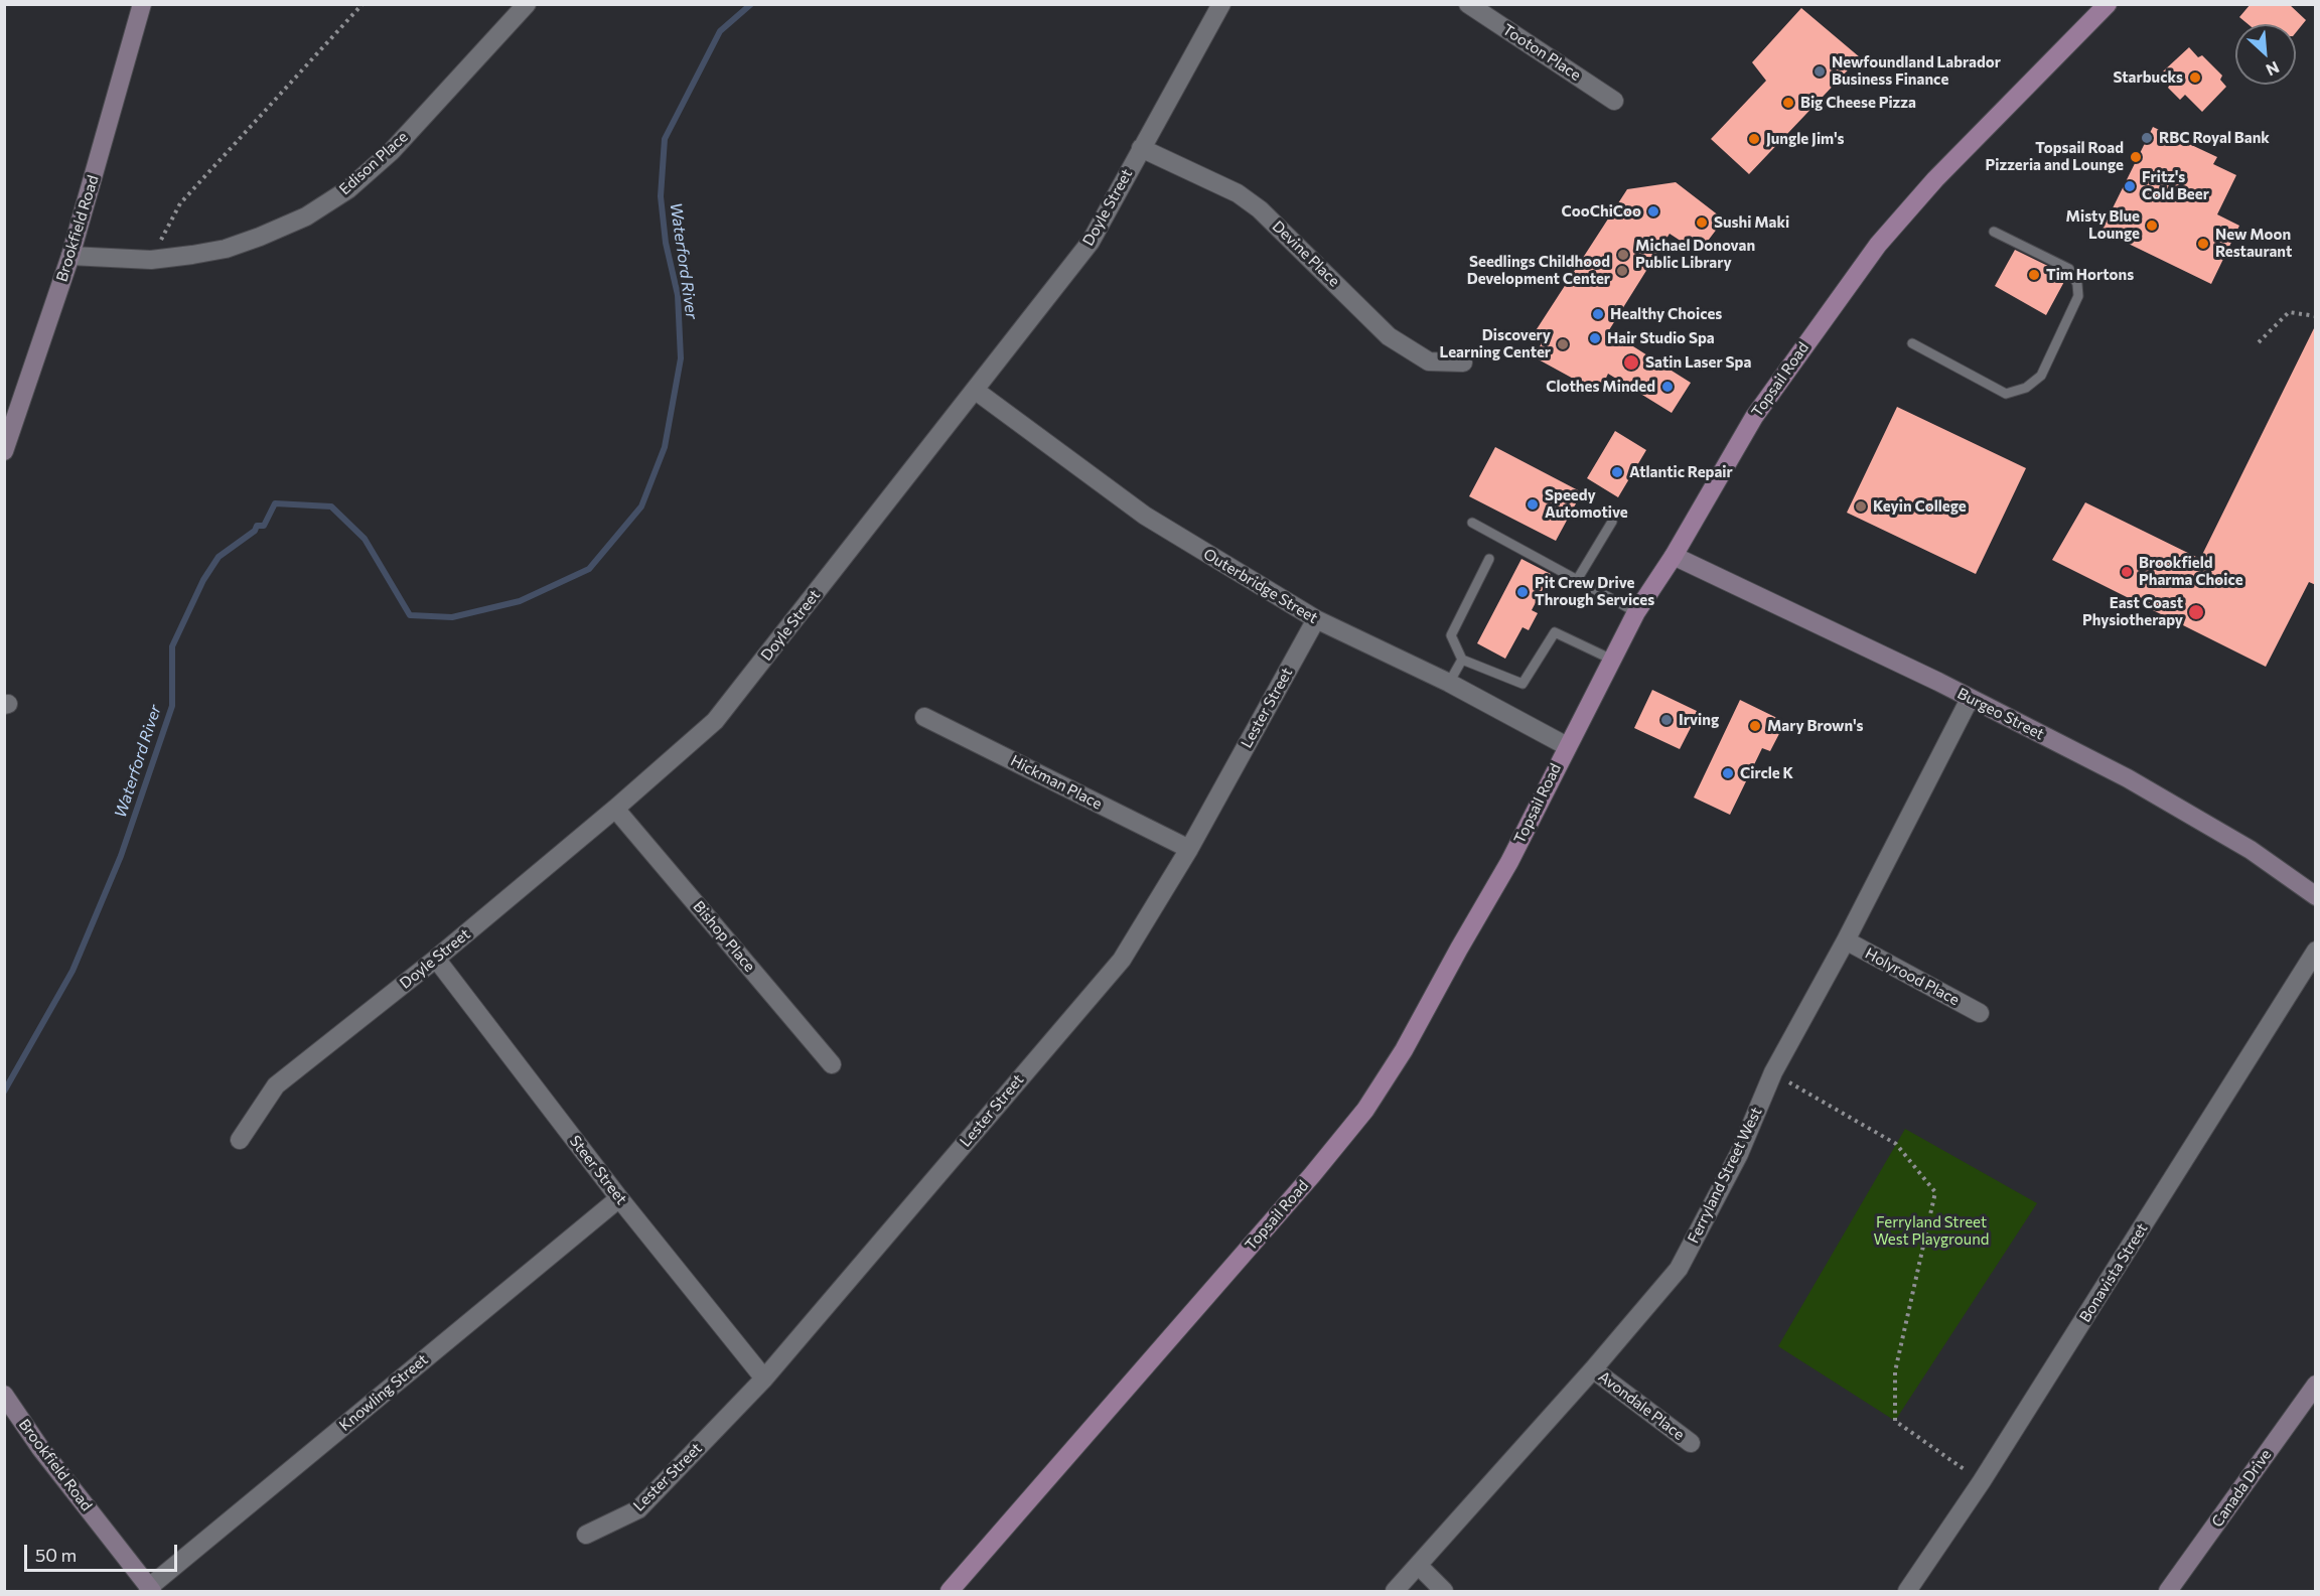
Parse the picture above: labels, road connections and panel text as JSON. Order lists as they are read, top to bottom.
{
  "streets": {
    "main road": ["Topsail Road"],
    "street": [
      "Tooton Place",
      "Edison Place",
      "Doyle Street",
      "Brookfield Road",
      "Devine Place",
      "Outerbridge Street",
      "Lester Street",
      "Burgeo Street",
      "Hickman Place",
      "Bishop Place",
      "Holyrood Place",
      "Steer Street",
      "Ferryland Street West",
      "Bonavista Street",
      "Knowling Street",
      "Avondale Place",
      "Canada Drive"
    ]
  },
  "crossings": [
    ["Edison Place", "Brookfield Road"],
    ["Doyle Street", "Devine Place"],
    ["Doyle Street", "Outerbridge Street"],
    ["Doyle Street", "Bishop Place"],
    ["Doyle Street", "Steer Street"],
    ["Brookfield Road", "Knowling Street"],
    ["Topsail Road", "Outerbridge Street"],
    ["Topsail Road", "Burgeo Street"],
    ["Outerbridge Street", "Lester Street"],
    ["Lester Street", "Hickman Place"],
    ["Lester Street", "Steer Street"],
    ["Burgeo Street", "Ferryland Street West"],
    ["Holyrood Place", "Ferryland Street West"],
    ["Steer Street", "Knowling Street"],
    ["Ferryland Street West", "Avondale Place"]
  ],
  "water": ["Waterford River"],
  "parks": ["Ferryland Street West Playground"],
  "places": [
    "Newfoundland Labrador Business Finance",
    "Starbucks",
    "Big Cheese Pizza",
    "RBC Royal Bank",
    "Jungle Jim's",
    "Topsail Road Pizzeria and Lounge",
    "Fritz's Cold Beer",
    "CooChiCoo",
    "Sushi Maki",
    "Misty Blue Lounge",
    "New Moon Restaurant",
    "Michael Donovan Public Library",
    "Seedlings Childhood Development Center",
    "Tim Hortons",
    "Healthy Choices",
    "Hair Studio Spa",
    "Discovery Learning Center",
    "Satin Laser Spa",
    "Clothes Minded",
    "Atlantic Repair",
    "Speedy Automotive",
    "Keyin College",
    "Brookfield Pharma Choice",
    "Pit Crew Drive Through Services",
    "East Coast Physiotherapy",
    "Irving",
    "Mary Brown's",
    "Circle K"
  ],
  "scale_bar": "50 m",
  "north": "bottom right"
}
